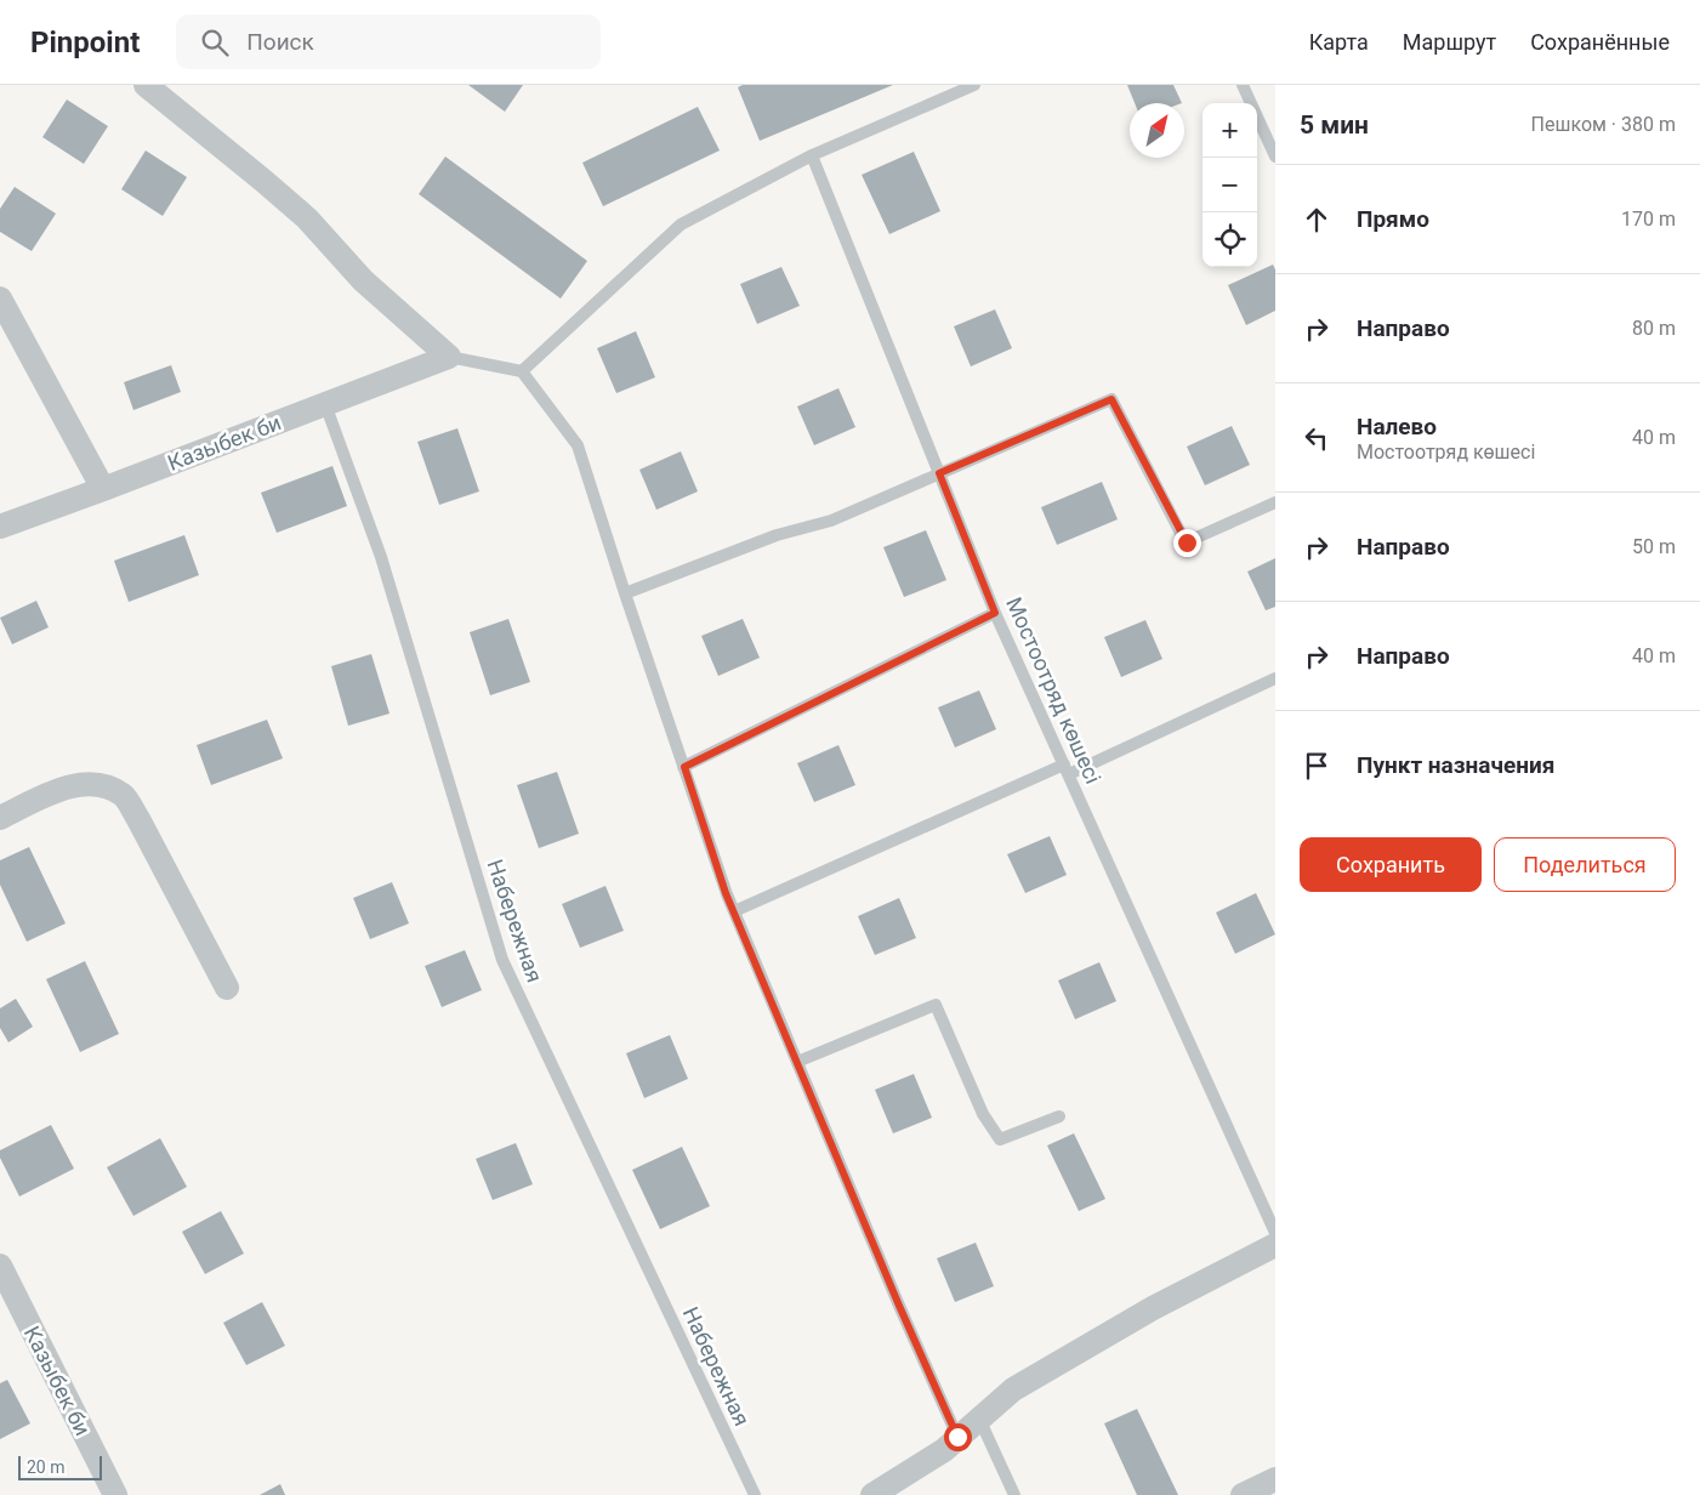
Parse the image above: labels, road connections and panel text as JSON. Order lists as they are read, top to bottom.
{
  "streets": {
    "street": ["Казыбек би"],
    "lane": ["Мостоотряд көшесі", "Набережная"]
  },
  "crossings": [
    ["Казыбек би", "Набережная"]
  ],
  "scale_bar": "20 m",
  "north": "top right",
  "page": {
    "header": "Pinpoint",
    "search": "Поиск",
    "nav": ["Карта", "Маршрут", "Сохранённые"],
    "heading": ["5 мин", "Пешком · 380 m"],
    "map_buttons": ["+", "−"],
    "list": [
      ["Прямо", "170 m"],
      ["Направо", "80 m"],
      ["Налево", "Мостоотряд көшесі", "40 m"],
      ["Направо", "50 m"],
      ["Направо", "40 m"],
      "Пункт назначения"
    ],
    "buttons": ["Сохранить", "Поделиться"],
    "scale": "20 m"
  }
}
